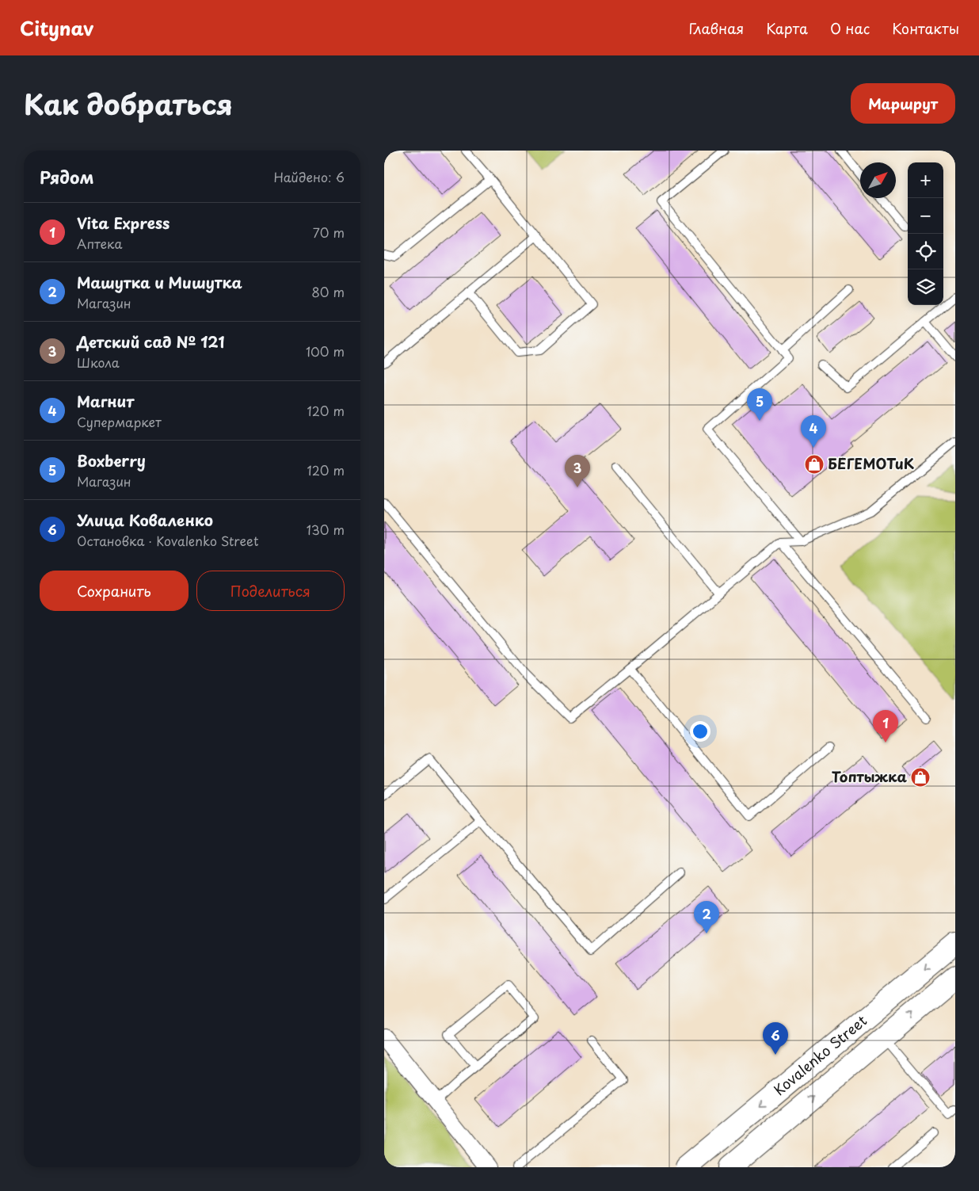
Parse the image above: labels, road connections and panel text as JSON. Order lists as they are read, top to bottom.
{
  "streets": {
    "main road": ["Kovalenko Street"]
  },
  "places": {
    "shop": ["БЕГЕМОТиК", "Топтыжка"]
  },
  "north": "top right",
  "page": {
    "header": "Citynav",
    "nav": [
      "Главная",
      "Карта",
      "О нас",
      "Контакты"
    ],
    "title": "Как добраться",
    "buttons": [
      "Маршрут",
      ["Сохранить", "Поделиться"]
    ],
    "heading": ["Рядом", "Найдено: 6"],
    "map_buttons": ["+", "−"],
    "list": [
      {
        "mark": "1",
        "name": "Vita Express",
        "note": "Аптека",
        "value": "70 m"
      },
      {
        "mark": "2",
        "name": "Машутка и Мишутка",
        "note": "Магазин",
        "value": "80 m"
      },
      {
        "mark": "3",
        "name": "Детский сад № 121",
        "note": "Школа",
        "value": "100 m"
      },
      {
        "mark": "4",
        "name": "Магнит",
        "note": "Супермаркет",
        "value": "120 m"
      },
      {
        "mark": "5",
        "name": "Boxberry",
        "note": "Магазин",
        "value": "120 m"
      },
      {
        "mark": "6",
        "name": "Улица Коваленко",
        "note": "Остановка · Kovalenko Street",
        "value": "130 m"
      }
    ],
    "pins": [
      "5",
      "4",
      "3",
      "1",
      "2",
      "6"
    ]
  }
}
